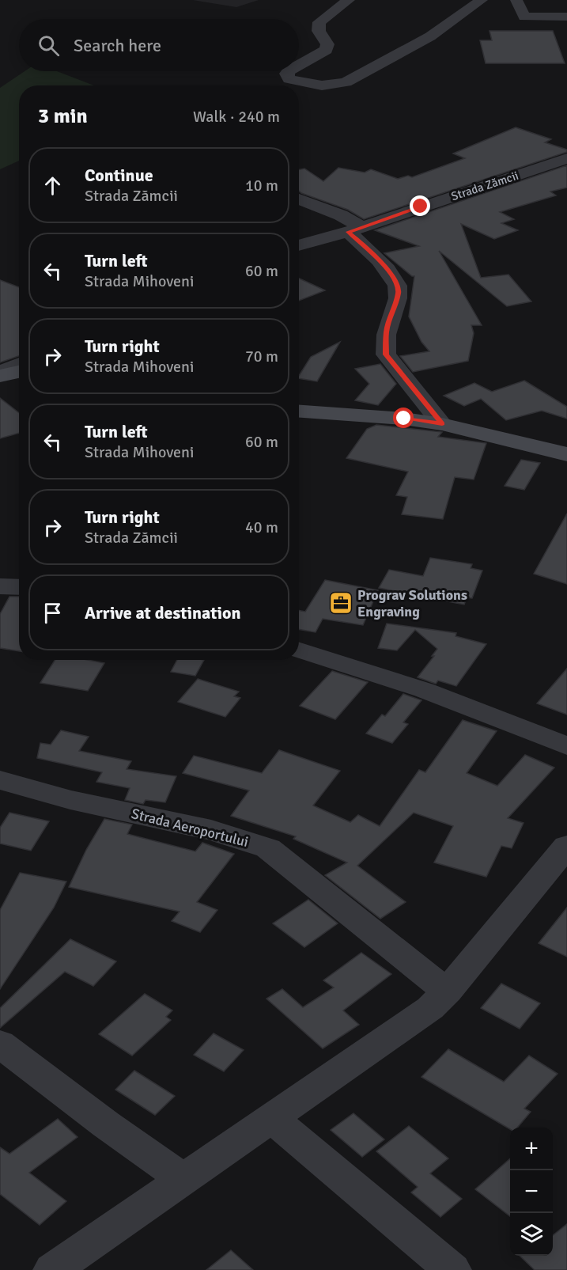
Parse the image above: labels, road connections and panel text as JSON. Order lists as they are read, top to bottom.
{
  "streets": {
    "street": ["Strada Zămcii", "Strada Aeroportului"]
  },
  "places": {
    "office": ["Prograv Solutions Engraving"]
  },
  "page": {
    "search": "Search here",
    "heading": ["3 min", "Walk · 240 m"],
    "list": [
      ["Continue", "Strada Zămcii", "10 m"],
      ["Turn left", "Strada Mihoveni", "60 m"],
      ["Turn right", "Strada Mihoveni", "70 m"],
      ["Turn left", "Strada Mihoveni", "60 m"],
      ["Turn right", "Strada Zămcii", "40 m"],
      "Arrive at destination"
    ],
    "map_buttons": ["+", "−"]
  }
}
